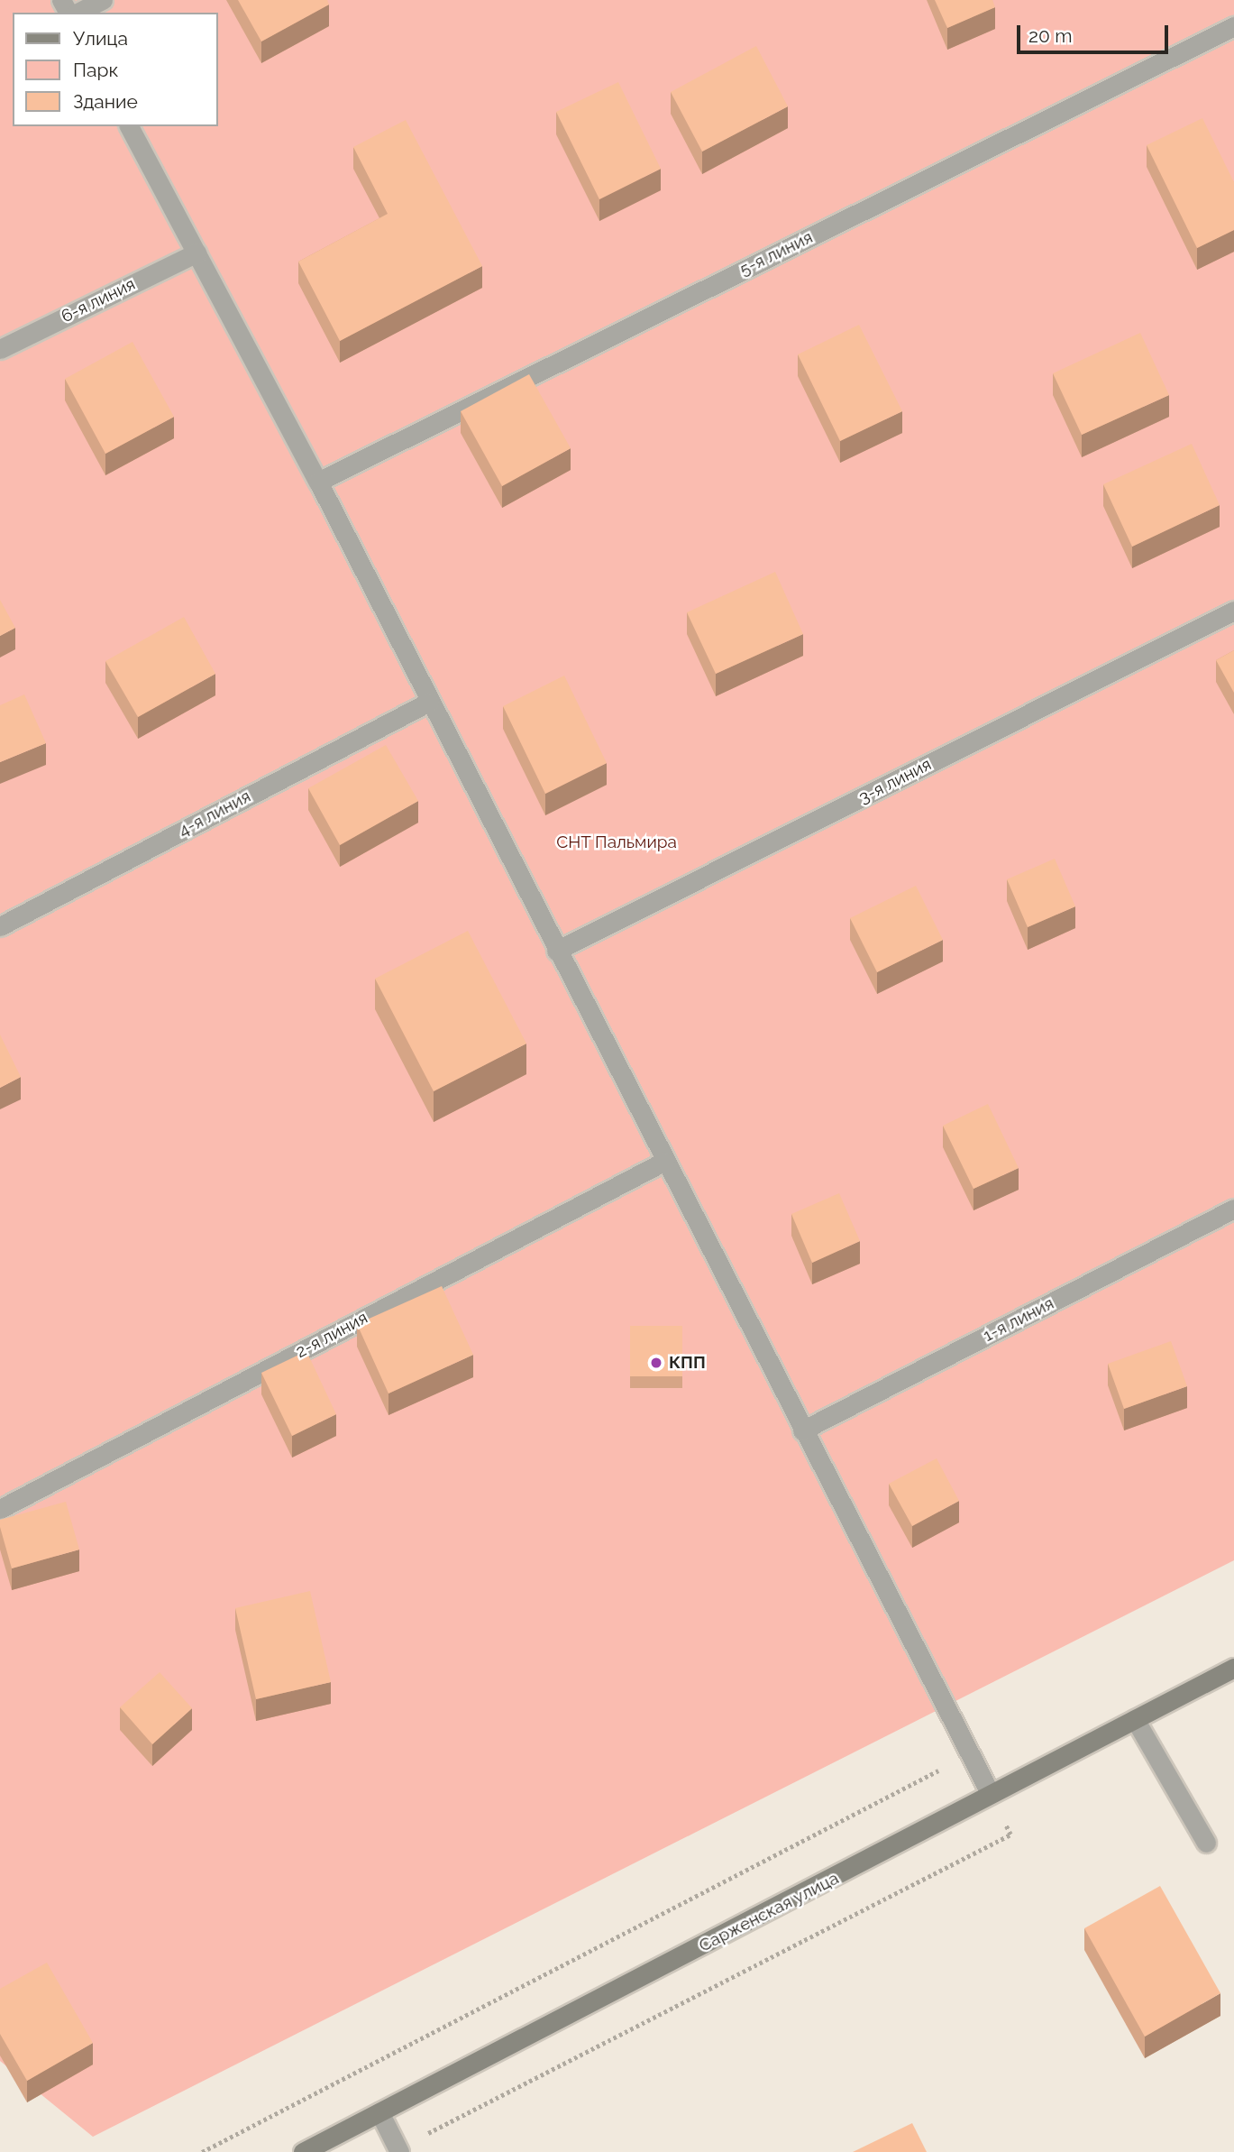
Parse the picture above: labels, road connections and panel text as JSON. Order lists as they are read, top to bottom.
{
  "streets": {
    "main road": ["Сарженская улица"],
    "street": [
      "5-я линия",
      "6-я линия",
      "3-я линия",
      "4-я линия",
      "1-я линия",
      "2-я линия"
    ]
  },
  "parks": ["СНТ Пальмира"],
  "places": ["КПП"],
  "legend": ["Улица", "Парк", "Здание"],
  "scale_bar": "20 m"
}
